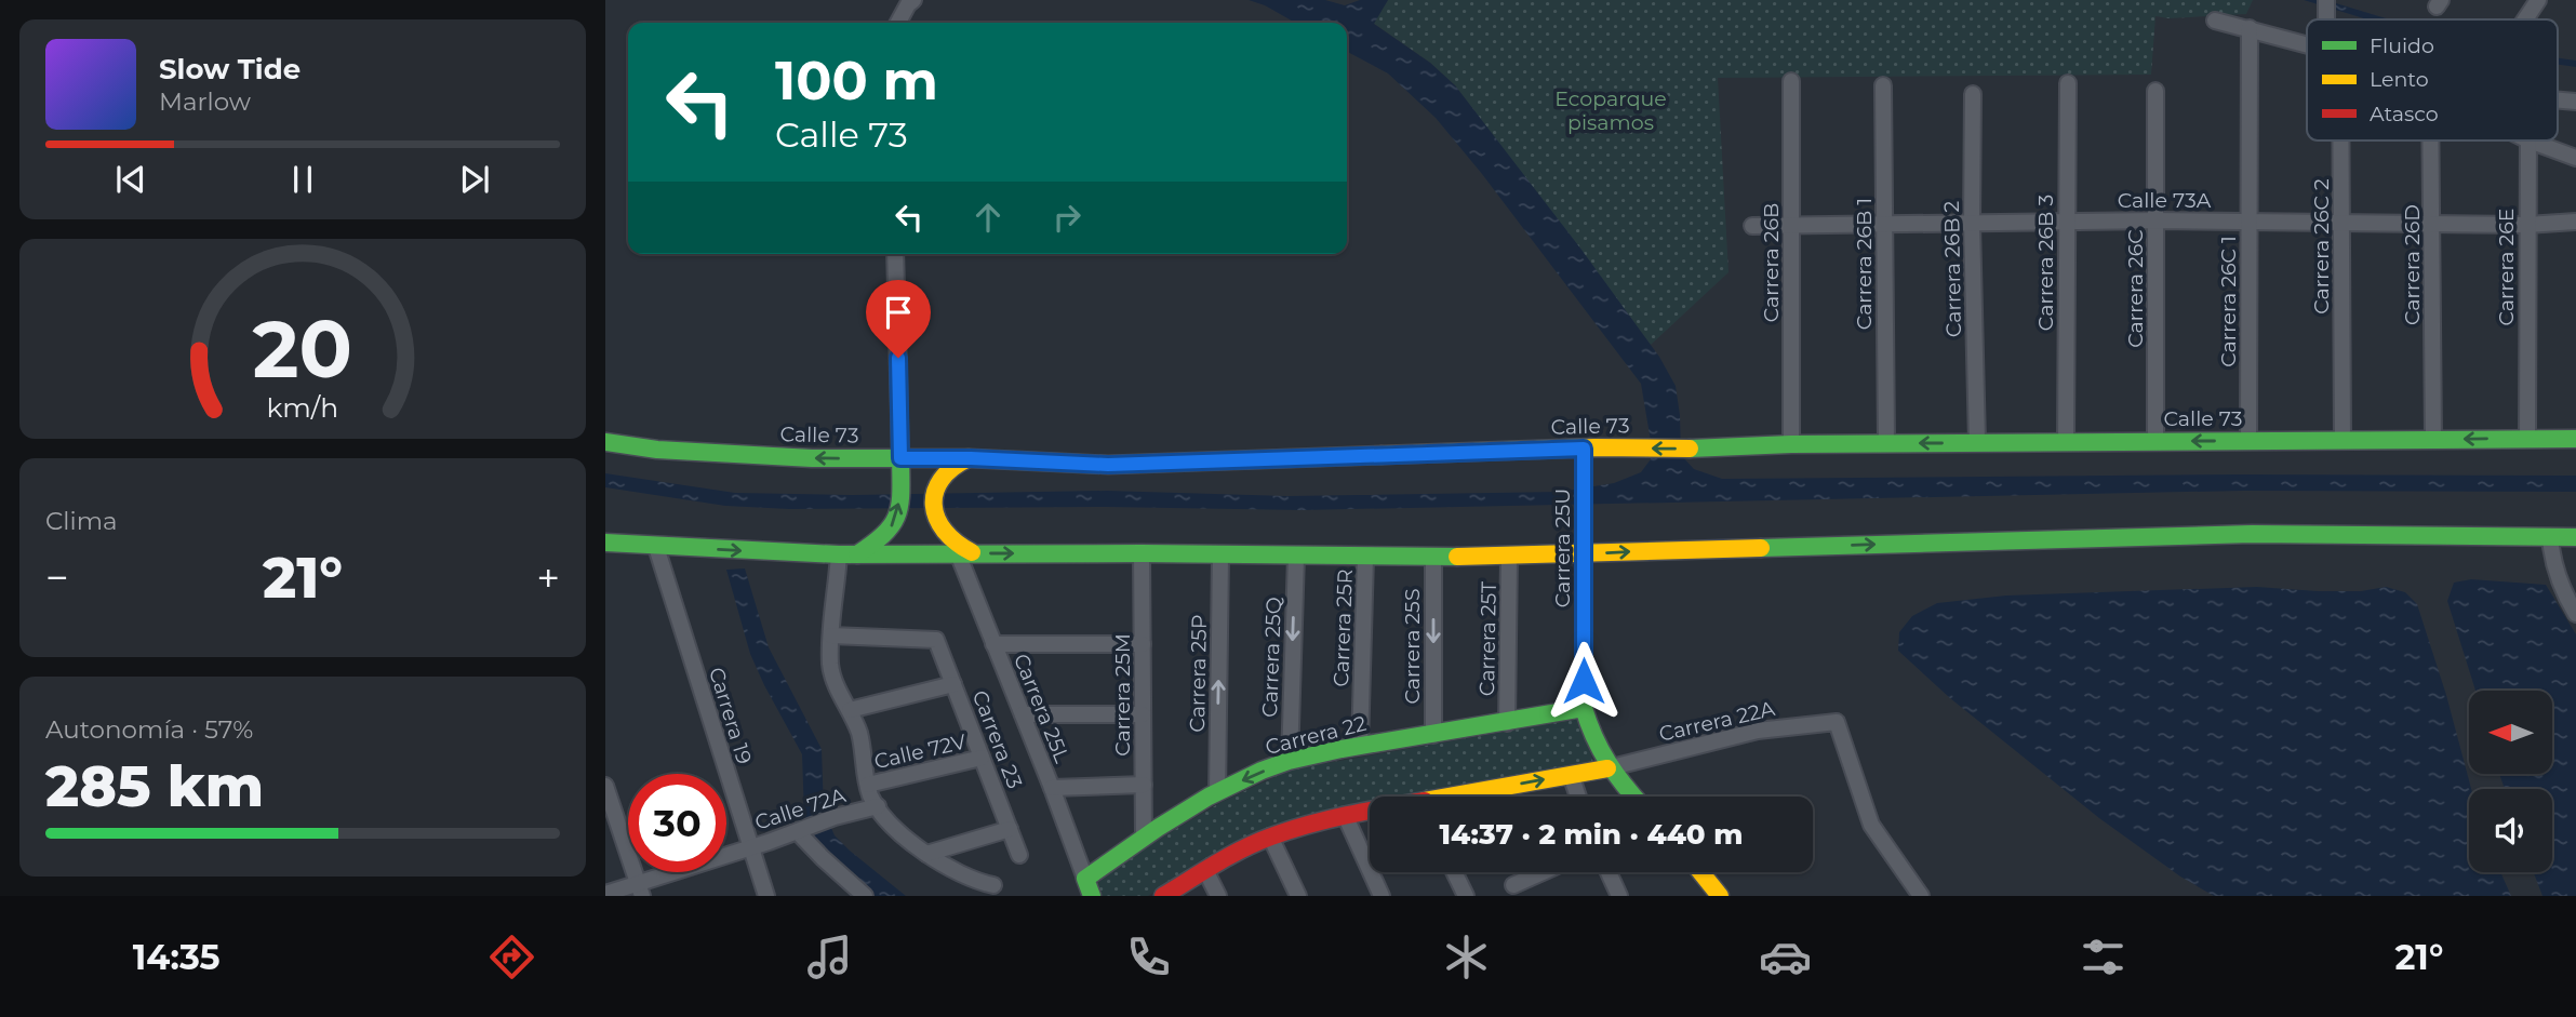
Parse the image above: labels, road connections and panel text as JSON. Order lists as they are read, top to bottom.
{
  "streets": {
    "main road": ["Calle 73", "Carrera 25U", "Carrera 22"],
    "street": [
      "Calle 73A",
      "Carrera 26C 2",
      "Carrera 26B",
      "Carrera 26B 3",
      "Carrera 26B 1",
      "Carrera 26D",
      "Carrera 26E",
      "Carrera 26B 2",
      "Carrera 26C",
      "Carrera 26C 1",
      "Carrera 25R",
      "Carrera 25T",
      "Carrera 25S",
      "Carrera 25Q",
      "Carrera 25P",
      "Carrera 25M",
      "Carrera 25L",
      "Carrera 19",
      "Carrera 22A",
      "Carrera 23",
      "Calle 72V",
      "Calle 72A"
    ]
  },
  "crossings": [
    ["Calle 73A", "Carrera 26C 2"],
    ["Calle 73A", "Carrera 26B"],
    ["Calle 73A", "Carrera 26B 3"],
    ["Calle 73A", "Carrera 26B 1"],
    ["Calle 73A", "Carrera 26D"],
    ["Calle 73A", "Carrera 26E"],
    ["Calle 73A", "Carrera 26B 2"],
    ["Calle 73A", "Carrera 26C"],
    ["Calle 73A", "Carrera 26C 1"],
    ["Carrera 26C 2", "Calle 73"],
    ["Carrera 26B", "Calle 73"],
    ["Carrera 26B 3", "Calle 73"],
    ["Carrera 26B 1", "Calle 73"],
    ["Carrera 26D", "Calle 73"],
    ["Carrera 26E", "Calle 73"],
    ["Carrera 26B 2", "Calle 73"],
    ["Carrera 26C", "Calle 73"],
    ["Carrera 26C 1", "Calle 73"],
    ["Calle 73", "Carrera 25U"],
    ["Carrera 25U", "Carrera 22A"],
    ["Carrera 25U", "Carrera 22"],
    ["Carrera 25R", "Carrera 22"],
    ["Carrera 25T", "Carrera 22"],
    ["Carrera 25S", "Carrera 22"],
    ["Carrera 25Q", "Carrera 22"],
    ["Carrera 25P", "Carrera 22"],
    ["Carrera 25M", "Carrera 22"],
    ["Carrera 25L", "Carrera 22"],
    ["Carrera 19", "Calle 72A"],
    ["Carrera 23", "Calle 72V"]
  ],
  "one_way": ["Carrera 25S", "Carrera 25Q", "Carrera 25P"],
  "parks": ["Ecoparque pisamos"],
  "legend": ["Fluido", "Lento", "Atasco"],
  "north": "left",
  "page": {
    "turn": ["100 m", "Calle 73"],
    "song": ["Slow Tide", "Marlow"],
    "tile": [
      "Clima",
      ["Autonomía · 57%", "285 km"]
    ],
    "heat": ["−", "21°", "+"],
    "limit": "30",
    "trip": "14:37 · 2 min · 440 m",
    "tabs": ["14:35", "21°"],
    "gauge": ["20", "km/h"]
  }
}
